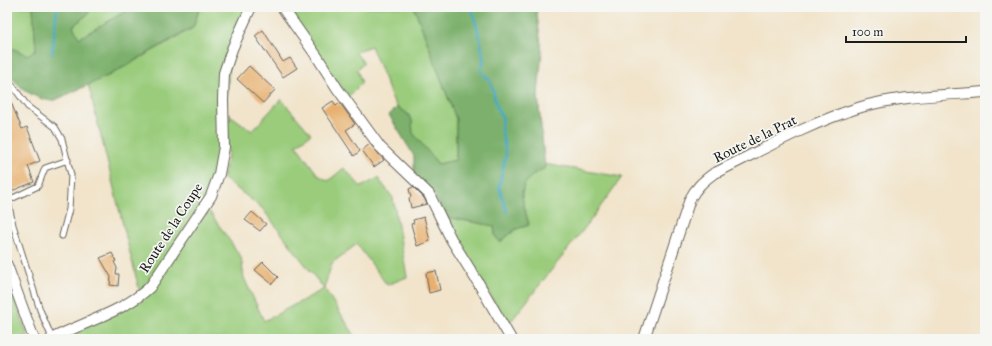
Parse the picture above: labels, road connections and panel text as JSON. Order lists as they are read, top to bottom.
{
  "streets": {
    "street": ["Route de la Prat", "Route de la Coupe"]
  },
  "scale_bar": "100 m"
}
